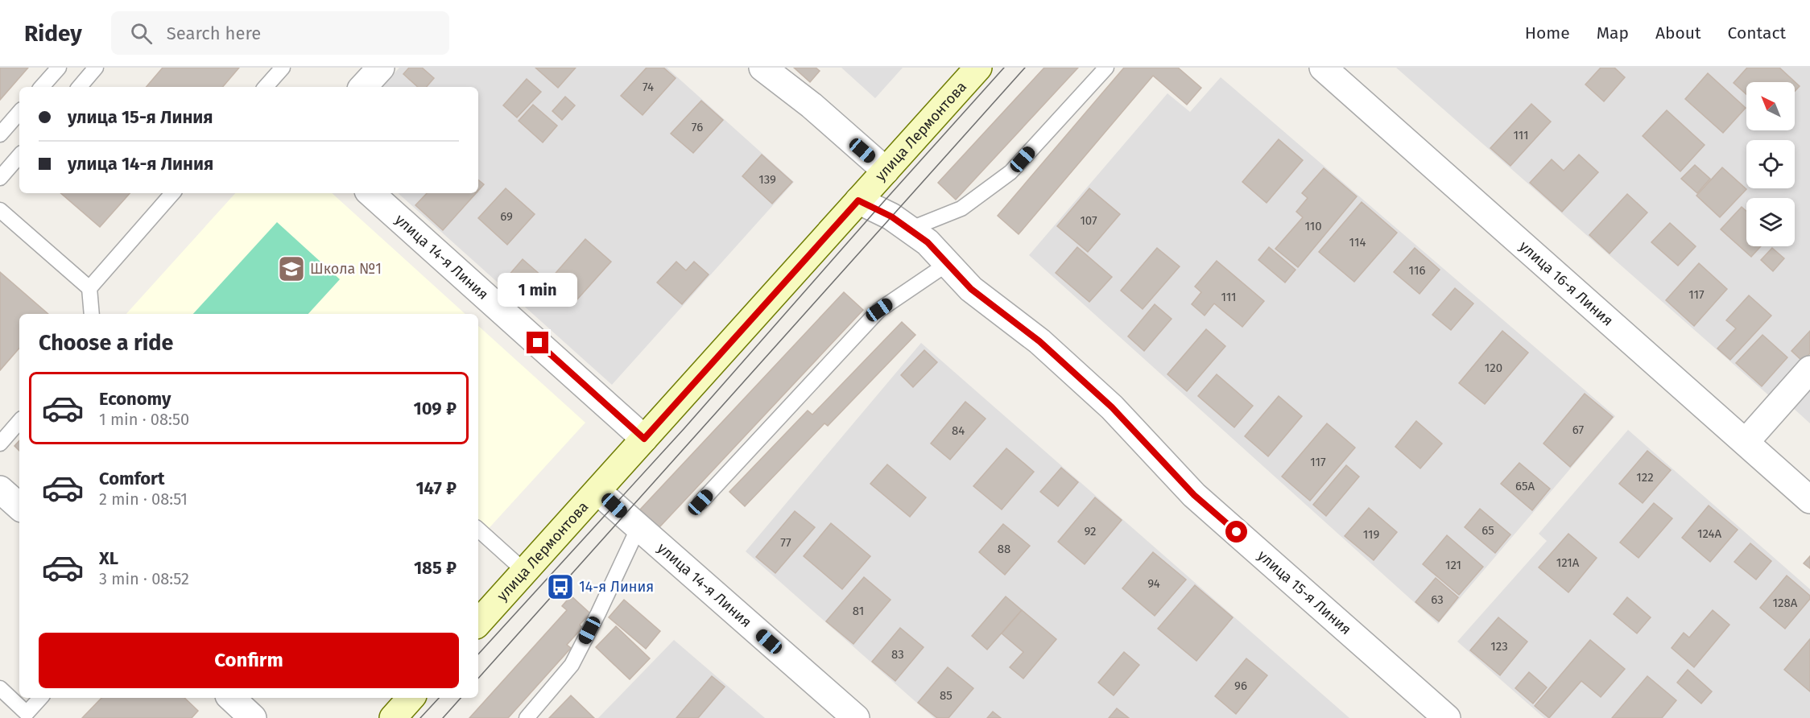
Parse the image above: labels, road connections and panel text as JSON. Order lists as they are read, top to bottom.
{
  "streets": {
    "main road": ["улица Лермонтова"],
    "street": ["улица 14-я Линия", "улица 16-я Линия", "улица 15-я Линия"]
  },
  "crossings": [
    ["улица Лермонтова", "улица 14-я Линия"],
    ["улица Лермонтова", "улица 15-я Линия"]
  ],
  "places": {
    "school or university": ["Школа №1"],
    "bus stop": ["14-я Линия"]
  },
  "house_numbers": [
    "74",
    "76",
    "111",
    "139",
    "69",
    "107",
    "110",
    "114",
    "116",
    "117",
    "111",
    "120",
    "67",
    "84",
    "117",
    "122",
    "65А",
    "65",
    "92",
    "124А",
    "119",
    "77",
    "88",
    "121А",
    "121",
    "94",
    "63",
    "128А",
    "81",
    "123",
    "83",
    "96",
    "85"
  ],
  "north": "top left",
  "page": {
    "header": "Ridey",
    "search": "Search here",
    "nav": [
      "Home",
      "Map",
      "About",
      "Contact"
    ],
    "banner": ["улица 15-я Линия", "улица 14-я Линия"],
    "bubble": "1 min",
    "heading": "Choose a ride",
    "list": [
      {
        "name": "Economy",
        "note": "1 min · 08:50",
        "value": "109 ₽"
      },
      {
        "name": "Comfort",
        "note": "2 min · 08:51",
        "value": "147 ₽"
      },
      {
        "name": "XL",
        "note": "3 min · 08:52",
        "value": "185 ₽"
      }
    ],
    "buttons": "Confirm"
  }
}
